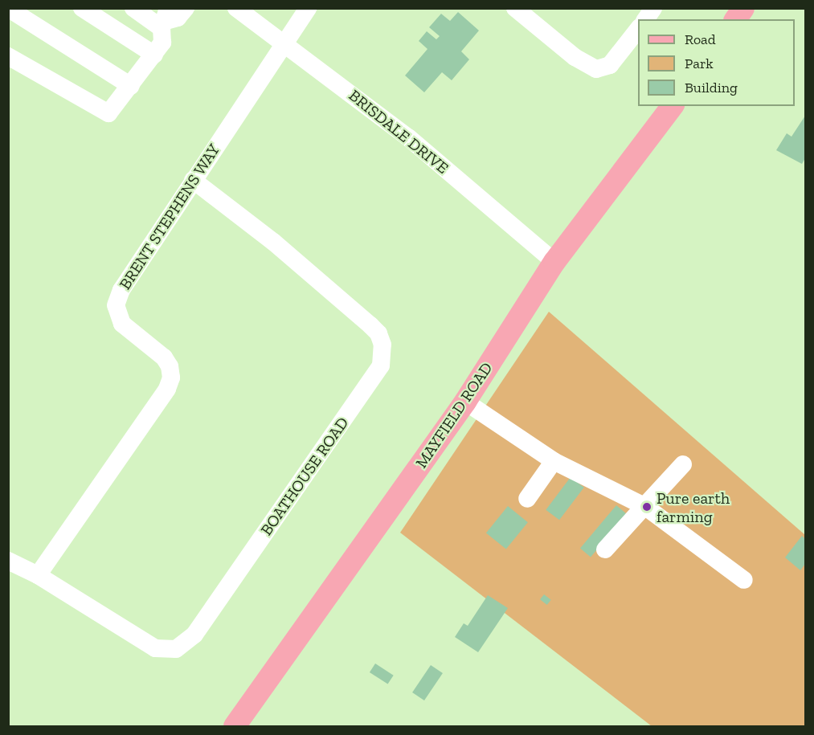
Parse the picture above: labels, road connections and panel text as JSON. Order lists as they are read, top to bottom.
{
  "streets": {
    "main road": ["MAYFIELD ROAD"],
    "street": ["BRISDALE DRIVE", "BRENT STEPHENS WAY", "BOATHOUSE ROAD"]
  },
  "crossings": [
    ["BRISDALE DRIVE", "BRENT STEPHENS WAY"],
    ["BRISDALE DRIVE", "MAYFIELD ROAD"],
    ["BRENT STEPHENS WAY", "BOATHOUSE ROAD"]
  ],
  "places": ["Pure earth farming"],
  "legend": ["Road", "Park", "Building"]
}
